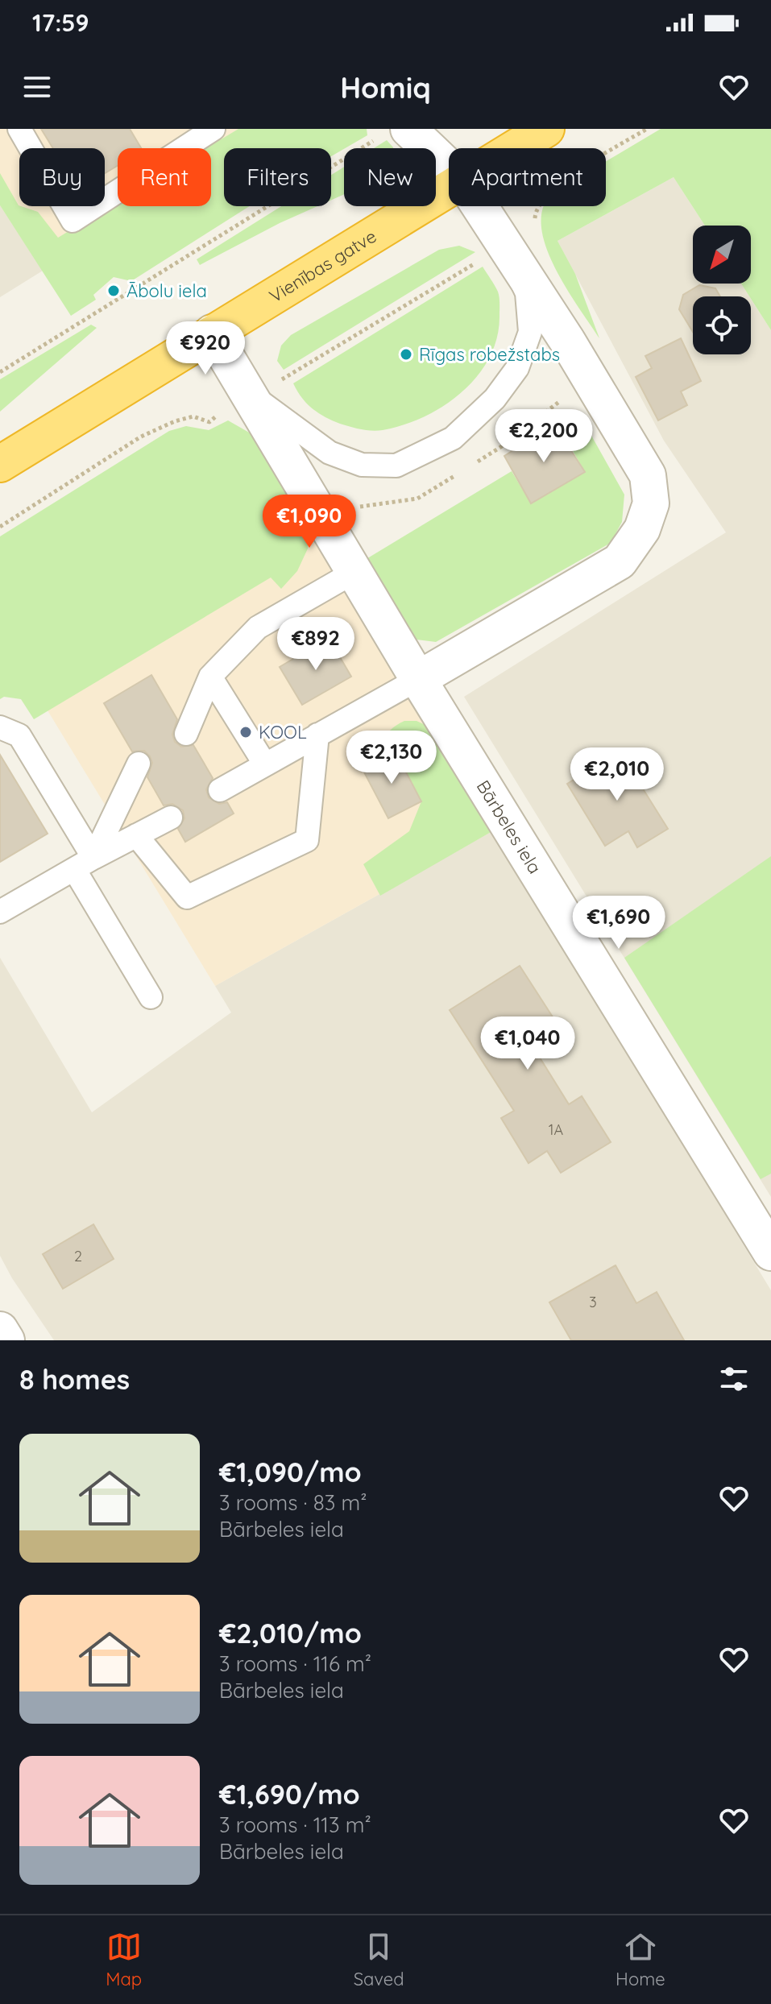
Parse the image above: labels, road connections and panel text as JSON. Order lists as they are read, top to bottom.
{
  "streets": {
    "highway": ["Vienības gatve"],
    "street": ["Bārbeles iela"]
  },
  "crossings": [
    ["Vienības gatve", "Bārbeles iela"]
  ],
  "places": ["Ābolu iela", "Rīgas robežstabs", "KOOL"],
  "house_numbers": ["1A", "2", "3"],
  "north": "bottom left",
  "page": {
    "status": "17:59",
    "header": "Homiq",
    "chip": [
      "Buy",
      "Rent",
      "Filters",
      "New",
      "Apartment"
    ],
    "price": [
      "€920",
      "€2,200",
      "€1,090",
      "€892",
      "€2,130",
      "€2,010",
      "€1,690",
      "€1,040"
    ],
    "heading": "8 homes",
    "list": [
      {
        "name": "€1,090/mo",
        "note": "3 rooms · 83 m² · Bārbeles iela"
      },
      {
        "name": "€2,010/mo",
        "note": "3 rooms · 116 m² · Bārbeles iela"
      },
      {
        "name": "€1,690/mo",
        "note": "3 rooms · 113 m² · Bārbeles iela"
      }
    ],
    "tabs": ["Map", "Saved", "Home"]
  }
}
